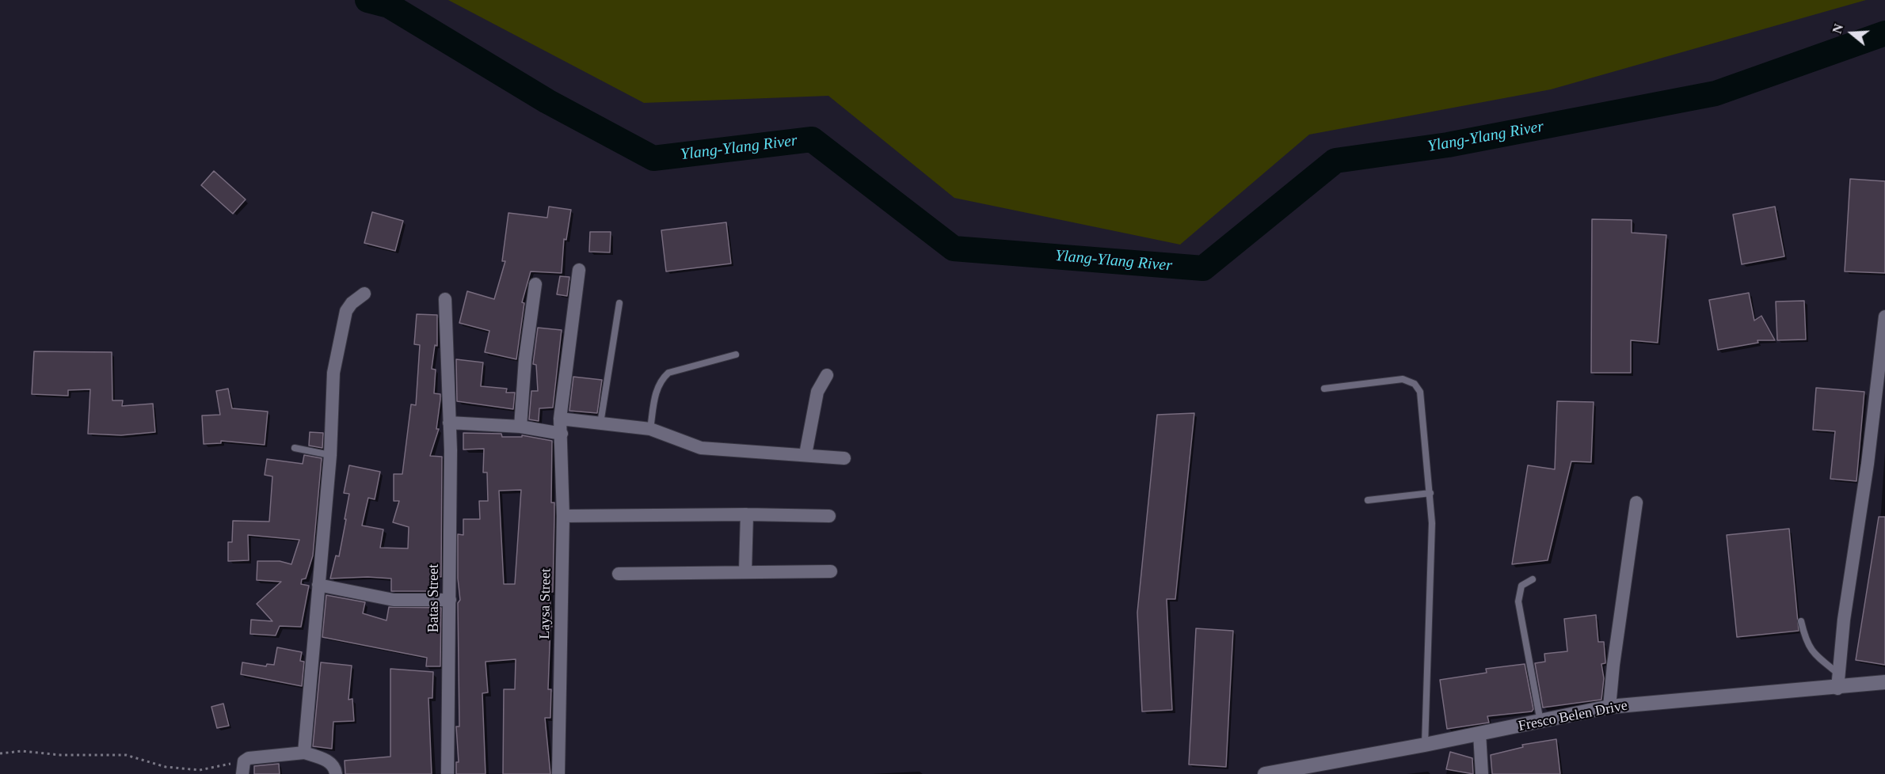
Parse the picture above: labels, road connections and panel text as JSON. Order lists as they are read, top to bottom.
{
  "streets": {
    "street": ["Batas Street", "Laysa Street", "Fresco Belen Drive"]
  },
  "water": ["Ylang-Ylang River"],
  "north": "left"
}
